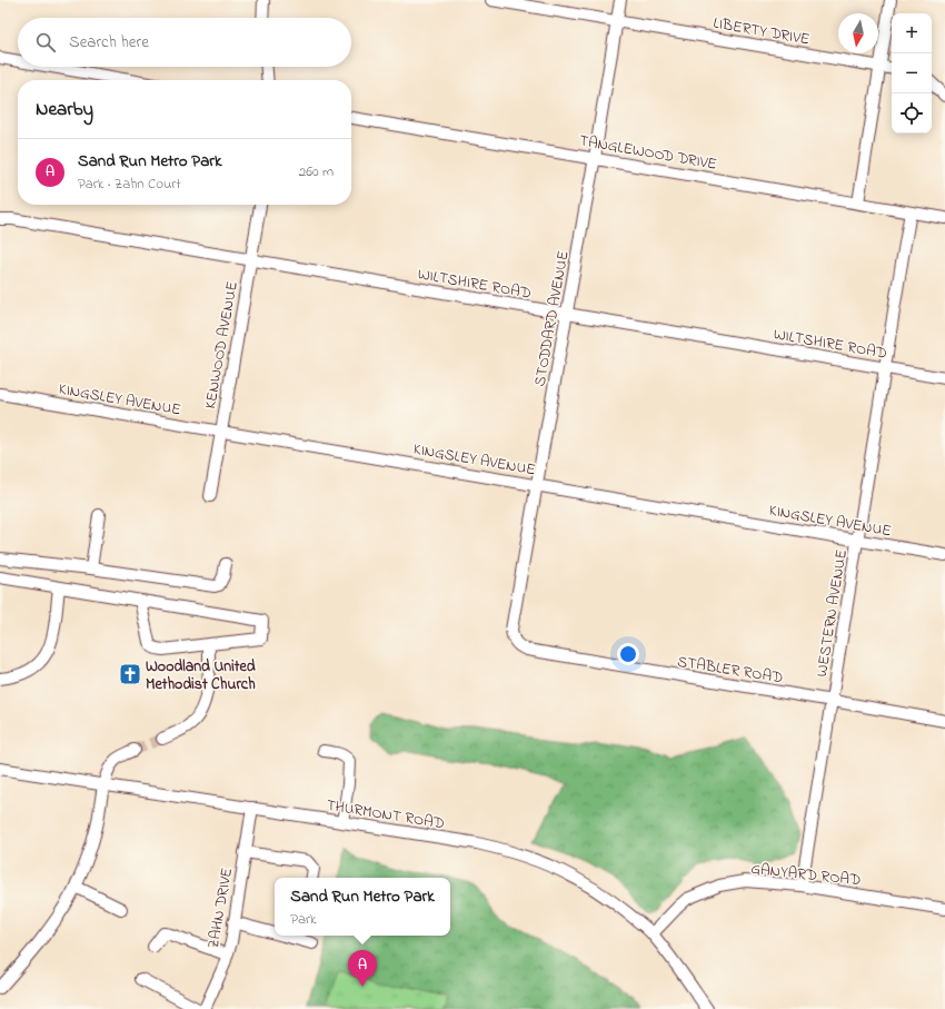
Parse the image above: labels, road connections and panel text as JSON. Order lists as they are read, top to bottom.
{
  "streets": {
    "street": [
      "LIBERTY DRIVE",
      "TANGLEWOOD DRIVE",
      "WILTSHIRE ROAD",
      "STODDARD AVENUE",
      "KENWOOD AVENUE",
      "KINGSLEY AVENUE",
      "WESTERN AVENUE",
      "STABLER ROAD",
      "THURMONT ROAD",
      "GANYARD ROAD",
      "ZAHN DRIVE"
    ]
  },
  "crossings": [
    ["LIBERTY DRIVE", "STODDARD AVENUE"],
    ["TANGLEWOOD DRIVE", "STODDARD AVENUE"],
    ["TANGLEWOOD DRIVE", "WESTERN AVENUE"],
    ["WILTSHIRE ROAD", "STODDARD AVENUE"],
    ["WILTSHIRE ROAD", "KENWOOD AVENUE"],
    ["WILTSHIRE ROAD", "WESTERN AVENUE"],
    ["STODDARD AVENUE", "KINGSLEY AVENUE"],
    ["STODDARD AVENUE", "STABLER ROAD"],
    ["KENWOOD AVENUE", "KINGSLEY AVENUE"],
    ["KINGSLEY AVENUE", "WESTERN AVENUE"],
    ["WESTERN AVENUE", "STABLER ROAD"],
    ["WESTERN AVENUE", "GANYARD ROAD"],
    ["THURMONT ROAD", "GANYARD ROAD"],
    ["THURMONT ROAD", "ZAHN DRIVE"]
  ],
  "places": {
    "church": ["Woodland United Methodist Church"]
  },
  "north": "bottom",
  "page": {
    "map_buttons": ["+", "−"],
    "search": "Search here",
    "heading": "Nearby",
    "list": [
      {
        "mark": "A",
        "name": "Sand Run Metro Park",
        "note": "Park · Zahn Court",
        "value": "260 m"
      }
    ],
    "popup": ["Sand Run Metro Park", "Park"],
    "pins": "A"
  }
}
